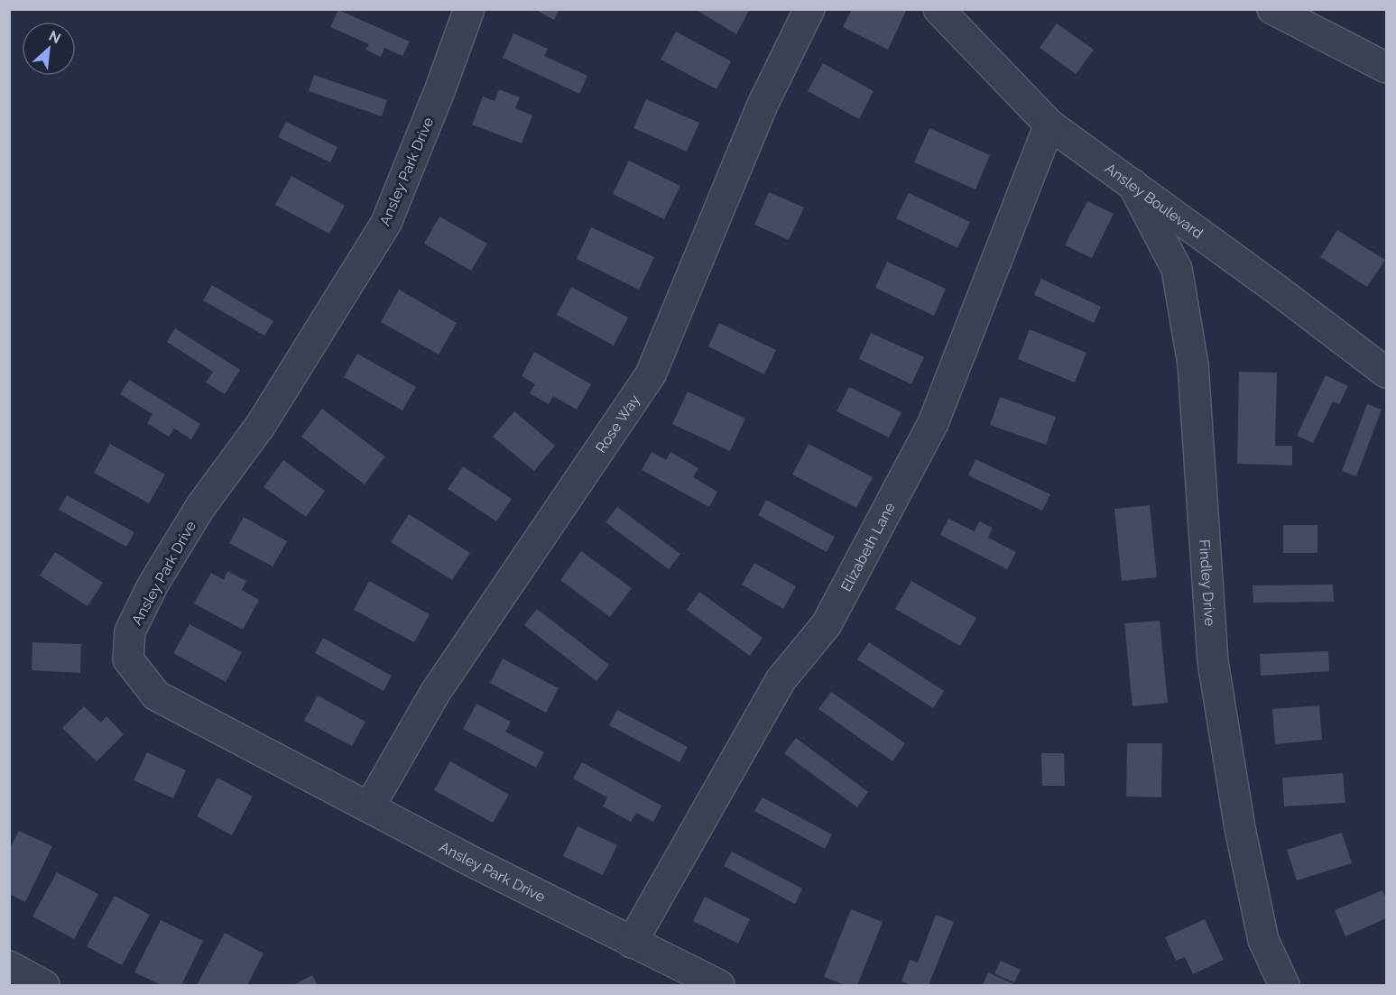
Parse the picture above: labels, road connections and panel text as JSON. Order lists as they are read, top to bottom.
{
  "streets": {
    "street": [
      "Ansley Park Drive",
      "Ansley Boulevard",
      "Rose Way",
      "Elizabeth Lane",
      "Findley Drive"
    ]
  },
  "crossings": [
    ["Ansley Park Drive", "Rose Way"],
    ["Ansley Park Drive", "Elizabeth Lane"],
    ["Ansley Boulevard", "Elizabeth Lane"],
    ["Ansley Boulevard", "Findley Drive"]
  ],
  "north": "top right"
}
